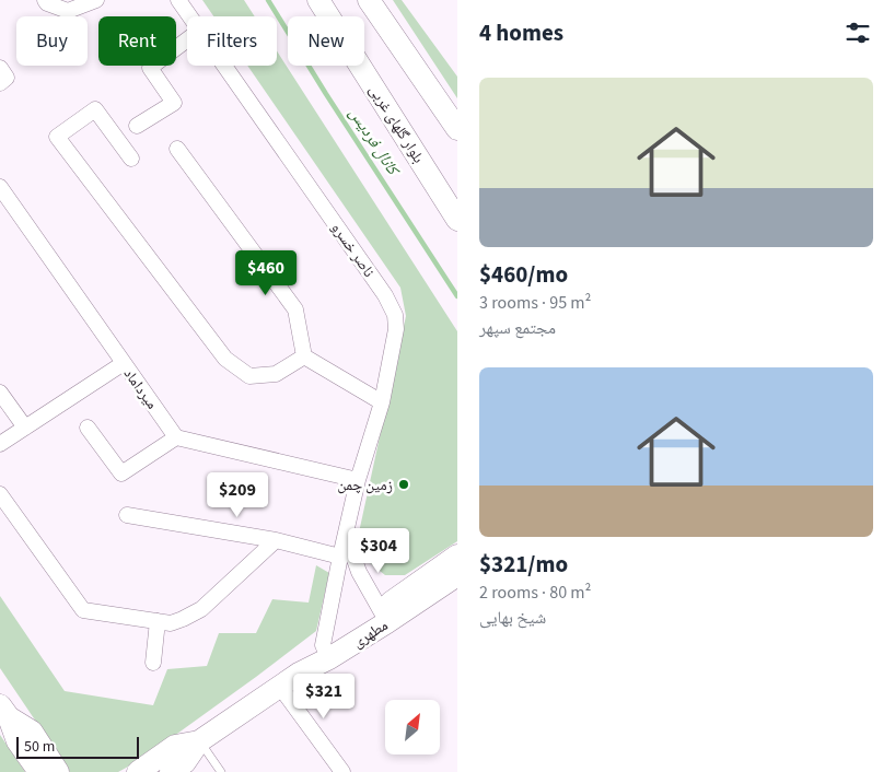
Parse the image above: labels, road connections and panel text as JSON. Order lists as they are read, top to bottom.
{
  "streets": {
    "main road": ["بلوار گلهای غربی", "مطهری"],
    "street": ["ناصر خسرو", "میرداماد"]
  },
  "crossings": [
    ["ناصر خسرو", "مطهری"]
  ],
  "water": ["کانال فردیس"],
  "places": ["زمین چمن"],
  "scale_bar": "50 m",
  "north": "top right",
  "page": {
    "heading": "4 homes",
    "chip": [
      "Buy",
      "Rent",
      "Filters",
      "New"
    ],
    "list": [
      {
        "name": "$460/mo",
        "note": "3 rooms · 95 m² · مجتمع سپهر"
      },
      {
        "name": "$321/mo",
        "note": "2 rooms · 80 m² · شیخ بهایی"
      }
    ],
    "price": [
      "$460",
      "$209",
      "$304",
      "$321"
    ],
    "scale": "50 m"
  }
}
